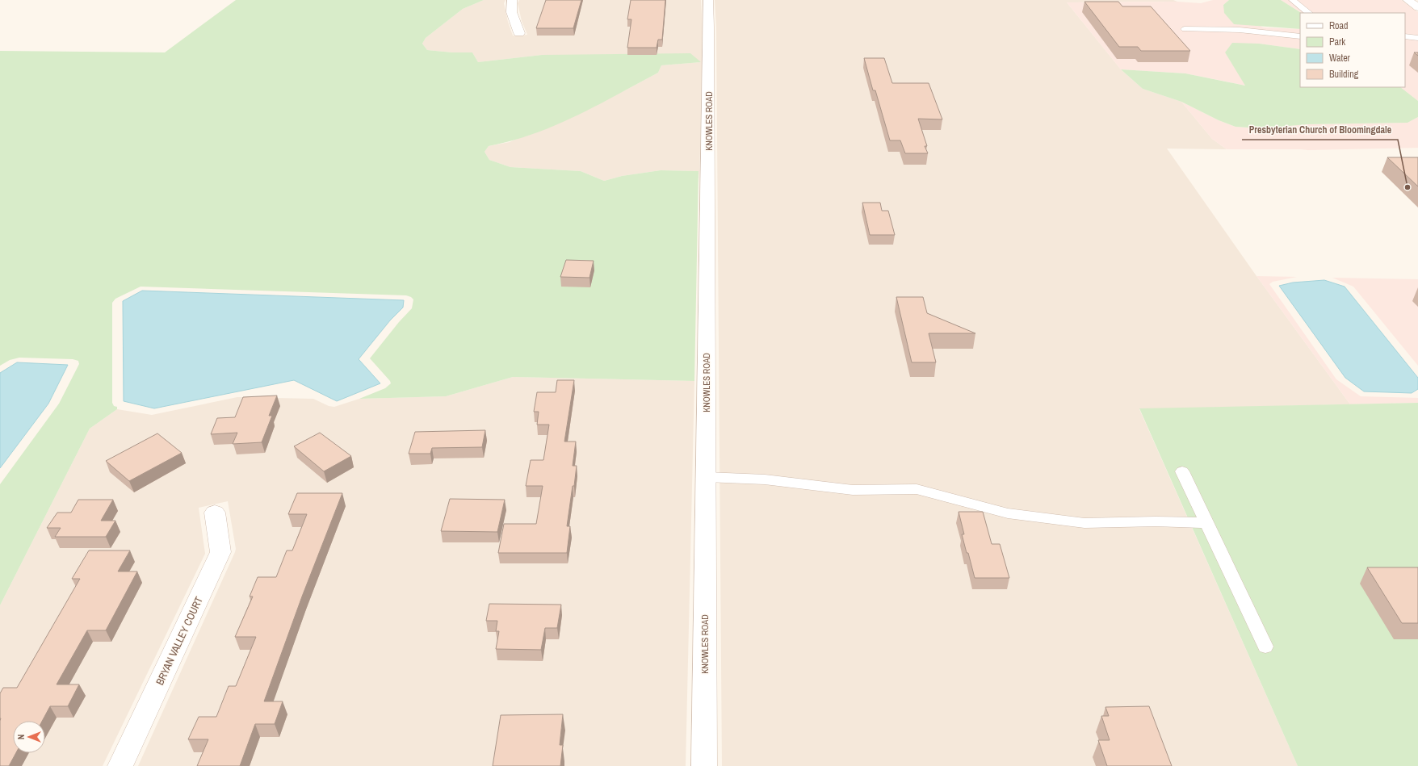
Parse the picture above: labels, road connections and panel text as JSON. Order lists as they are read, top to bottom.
{
  "streets": {
    "street": ["KNOWLES ROAD", "BRYAN VALLEY COURT"]
  },
  "places": ["Presbyterian Church of Bloomingdale"],
  "legend": [
    "Road",
    "Park",
    "Water",
    "Building"
  ],
  "north": "left"
}
